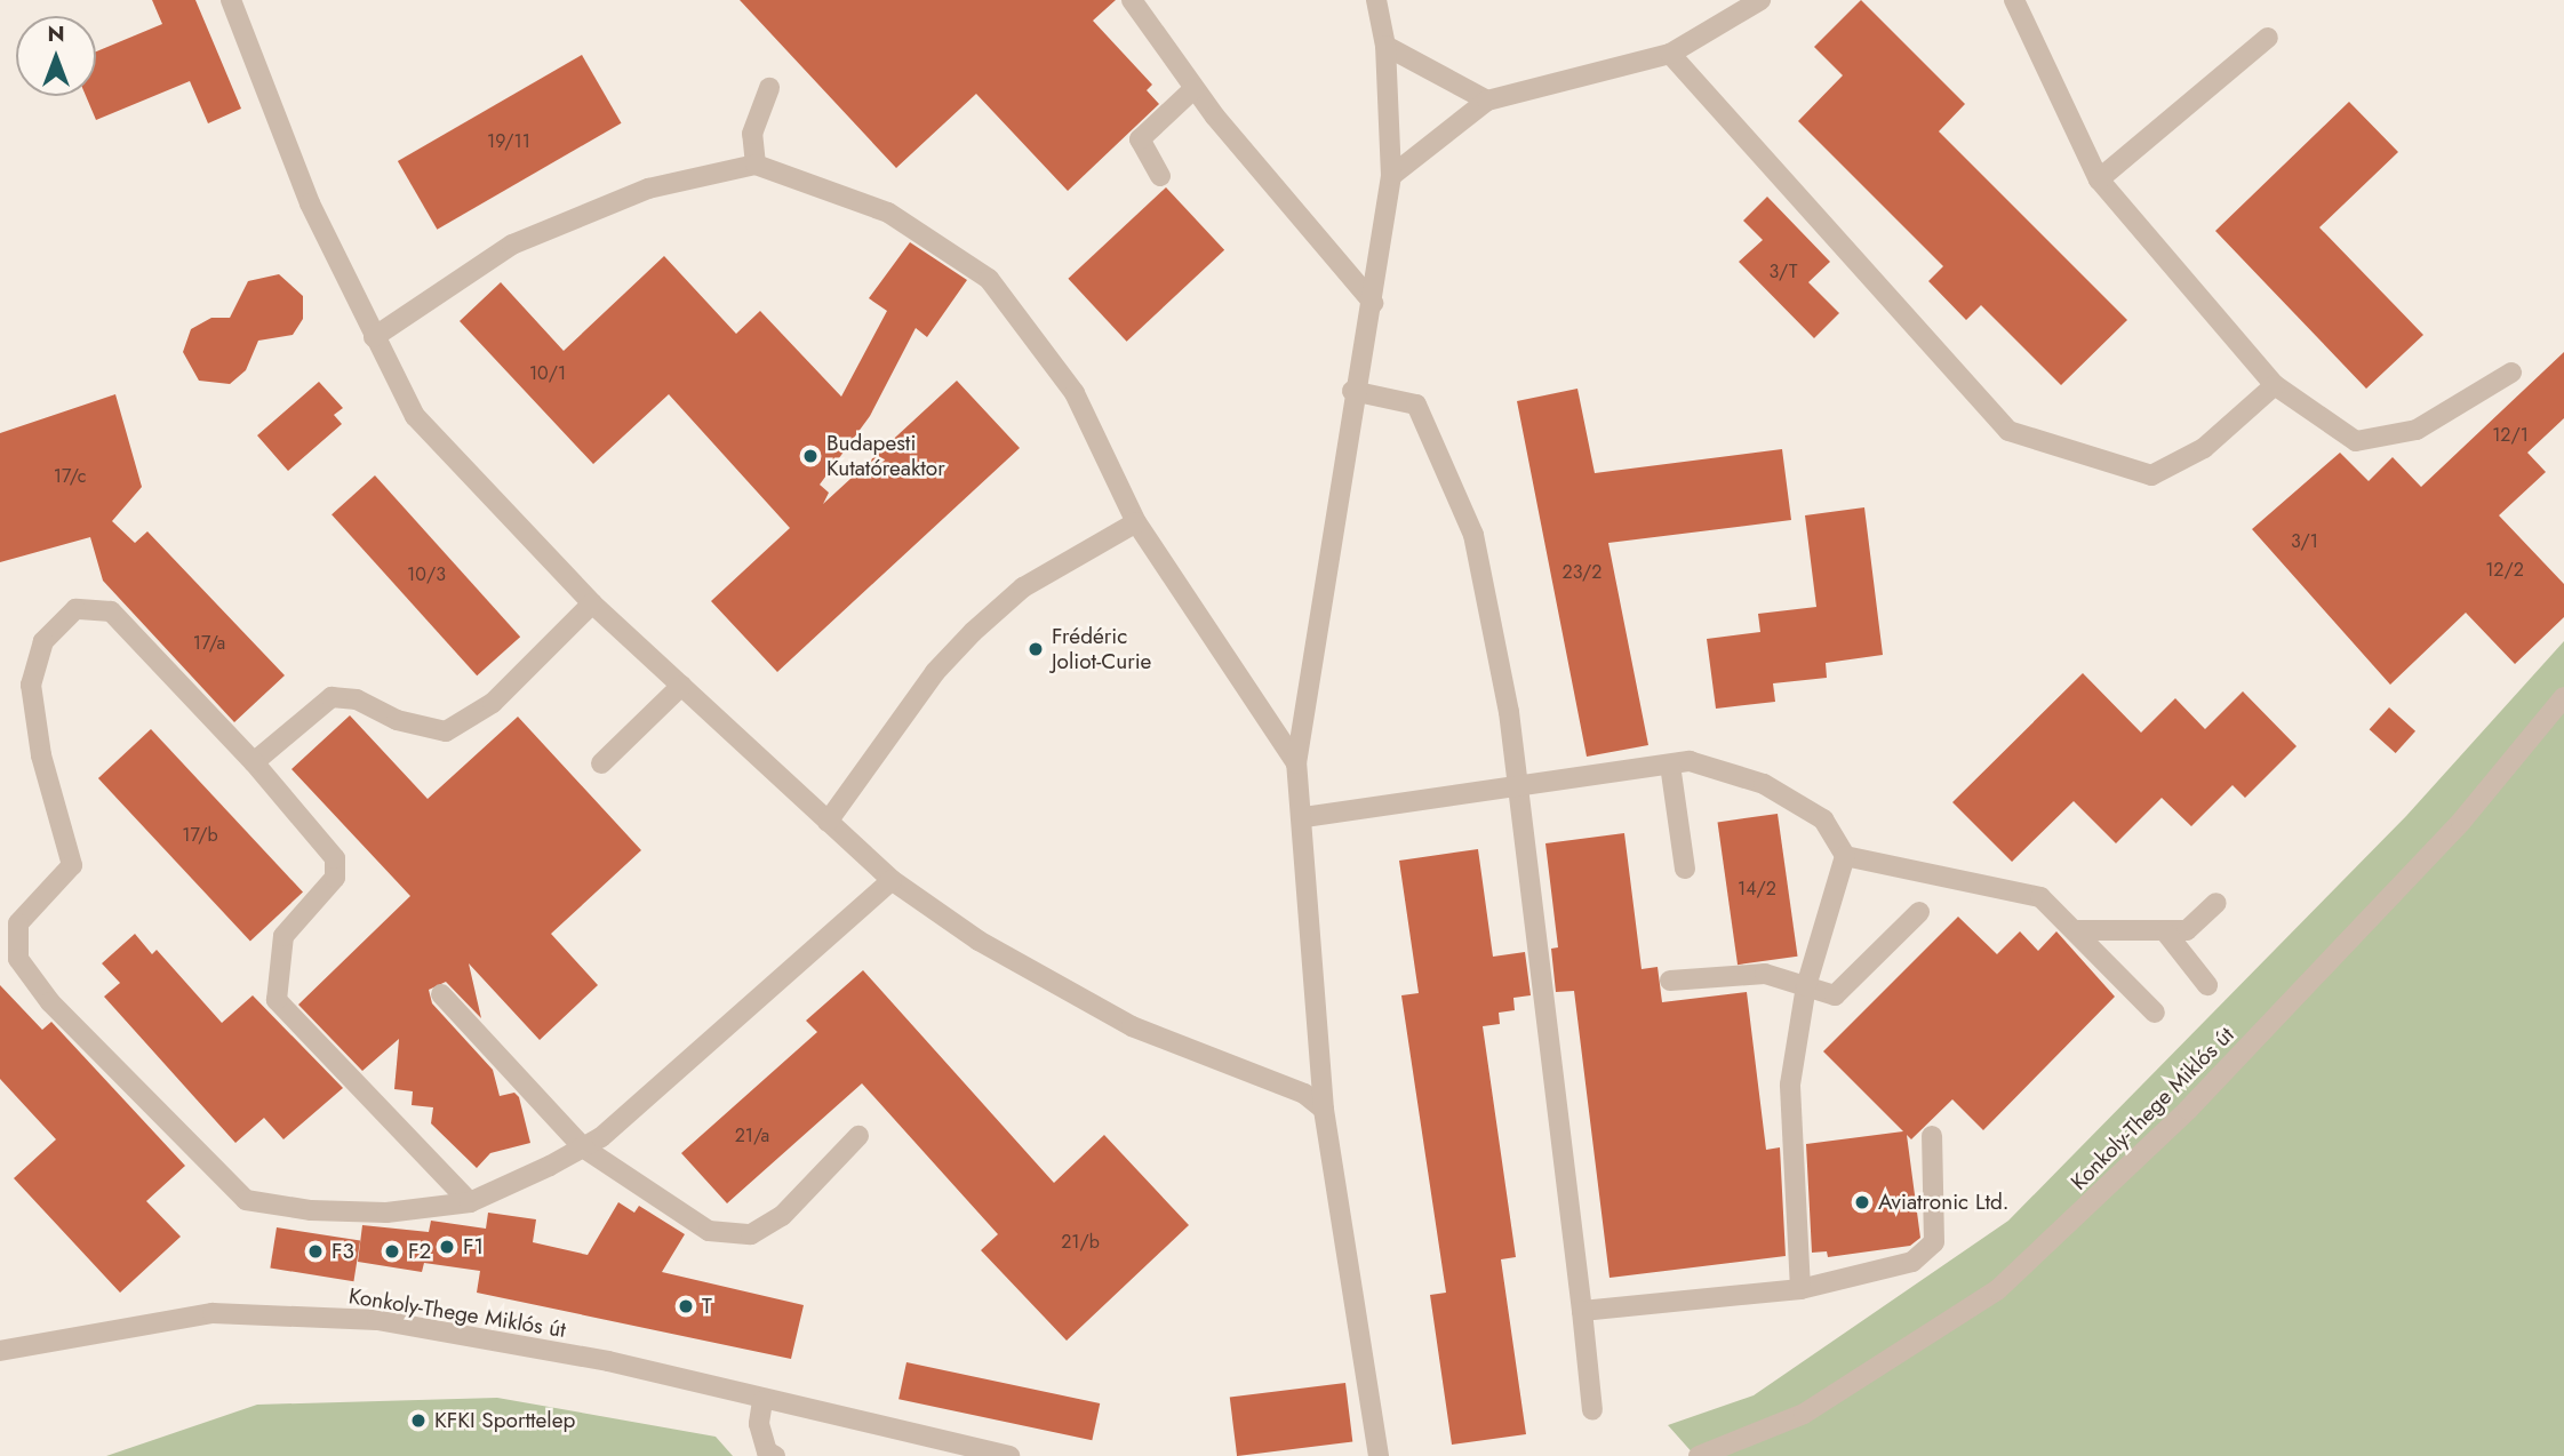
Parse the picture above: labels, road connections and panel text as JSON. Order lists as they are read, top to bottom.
{
  "streets": {
    "street": ["Konkoly-Thege Miklós út"]
  },
  "places": [
    "Budapesti Kutatóreaktor",
    "Frédéric Joliot-Curie",
    "Aviatronic Ltd.",
    "F1",
    "F3",
    "F2",
    "T",
    "KFKI Sporttelep"
  ],
  "house_numbers": [
    "19/11",
    "3/T",
    "10/1",
    "12/1",
    "17/c",
    "3/1",
    "12/2",
    "23/2",
    "10/3",
    "17/a",
    "17/b",
    "14/2",
    "21/a",
    "21/b"
  ],
  "north": "top"
}
